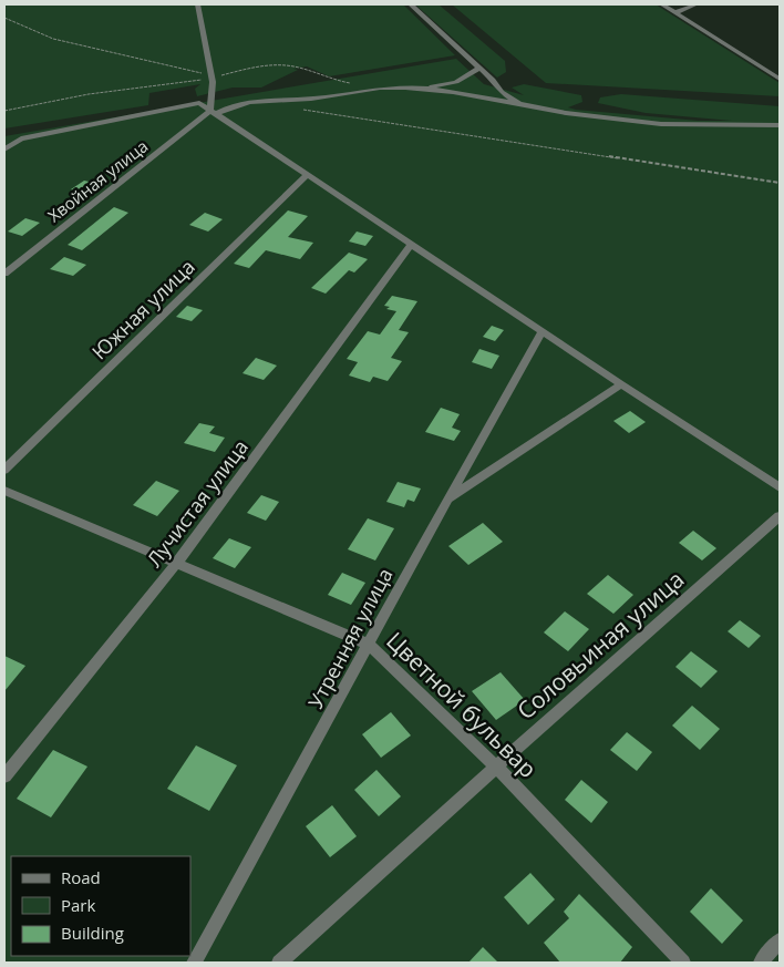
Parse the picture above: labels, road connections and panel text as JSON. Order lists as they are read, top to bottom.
{
  "streets": {
    "street": [
      "Хвойная улица",
      "Южная улица",
      "Лучистая улица",
      "Утренняя улица",
      "Соловьиная улица",
      "Цветной бульвар"
    ]
  },
  "crossings": [
    ["Лучистая улица", "Цветной бульвар"],
    ["Утренняя улица", "Цветной бульвар"],
    ["Соловьиная улица", "Цветной бульвар"]
  ],
  "legend": ["Road", "Park", "Building"]
}
